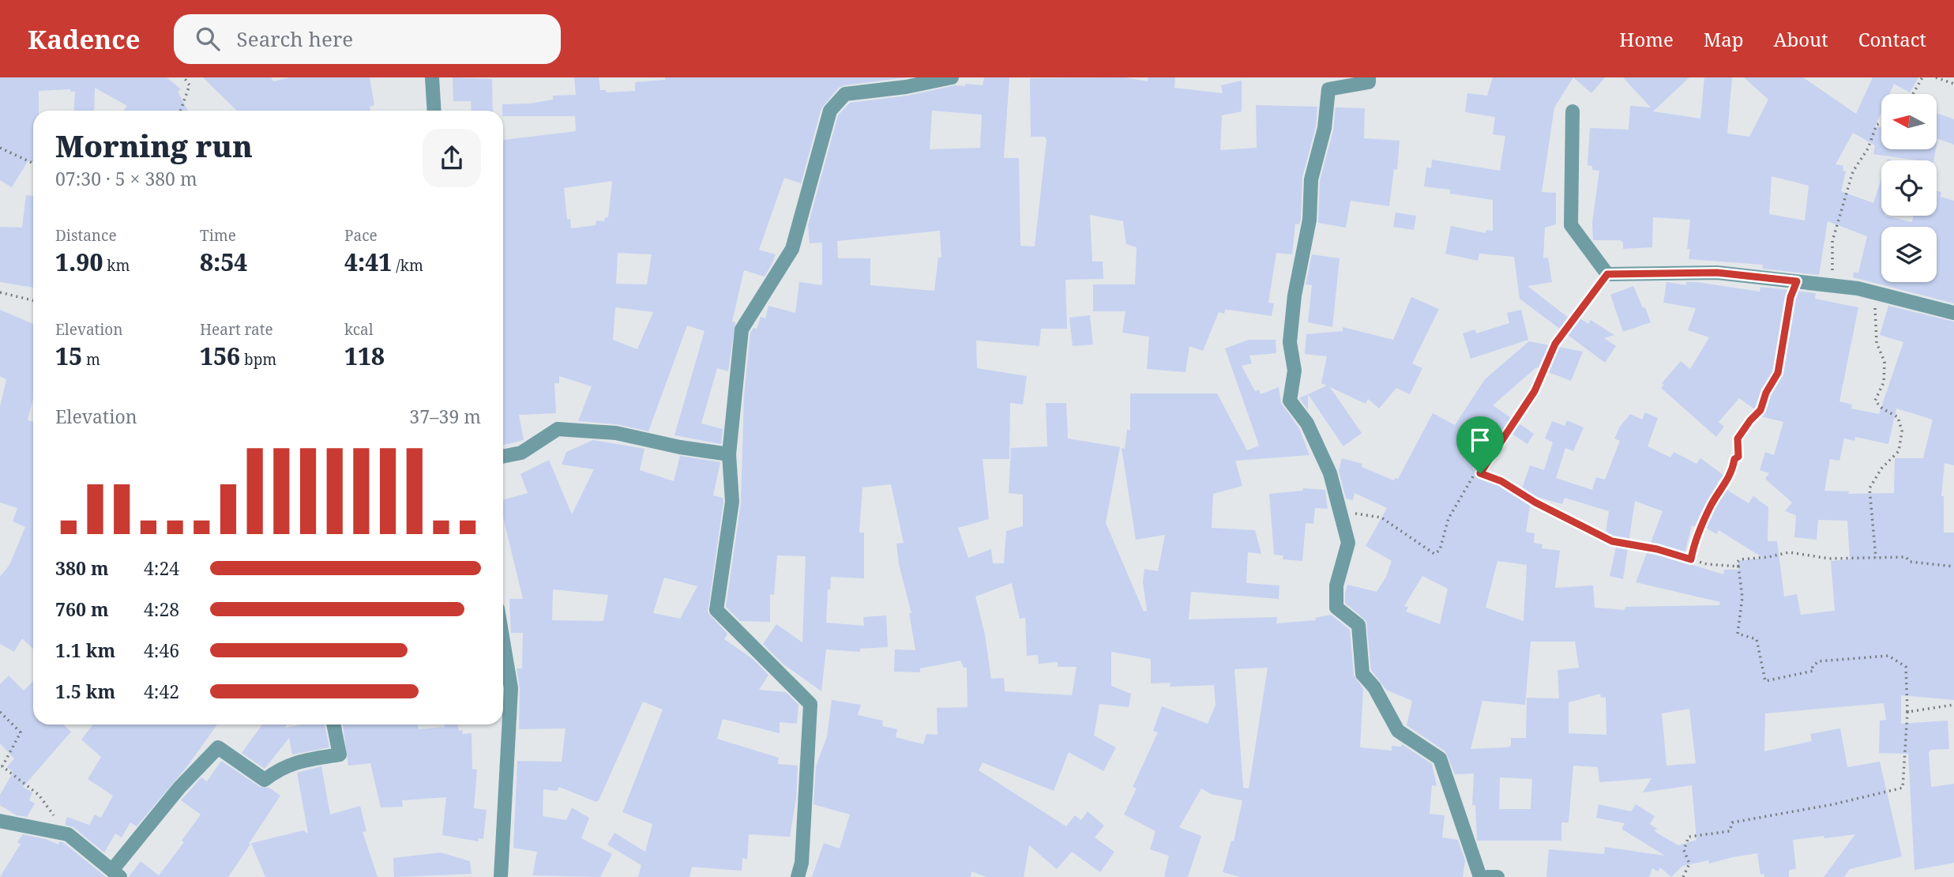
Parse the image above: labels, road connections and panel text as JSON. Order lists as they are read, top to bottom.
{
  "north": "left",
  "page": {
    "header": "Kadence",
    "search": "Search here",
    "nav": [
      "Home",
      "Map",
      "About",
      "Contact"
    ],
    "heading": ["Morning run", "07:30 · 5 × 380 m"],
    "stats": [
      ["Distance", "1.90 km"],
      ["Time", "8:54"],
      ["Pace", "4:41 /km"],
      ["Elevation", "15 m"],
      ["Heart rate", "156 bpm"],
      ["kcal", "118"]
    ],
    "chart": ["Elevation", "37–39 m"],
    "list": [
      {
        "name": "380 m",
        "note": "4:24"
      },
      {
        "name": "760 m",
        "note": "4:28"
      },
      {
        "name": "1.1 km",
        "note": "4:46"
      },
      {
        "name": "1.5 km",
        "note": "4:42"
      }
    ]
  }
}
